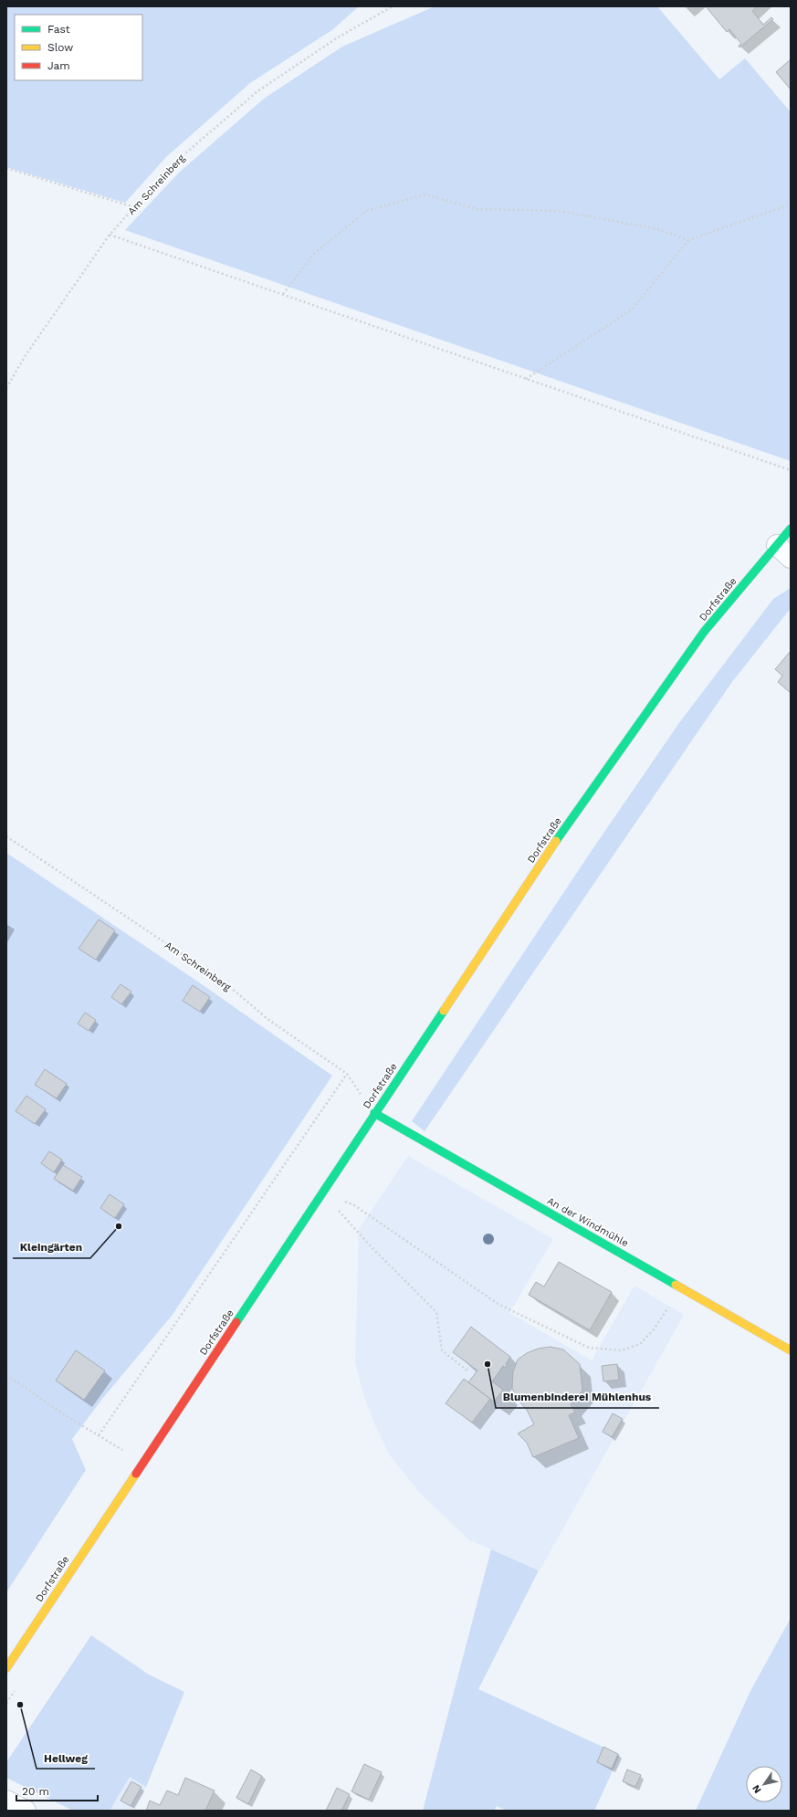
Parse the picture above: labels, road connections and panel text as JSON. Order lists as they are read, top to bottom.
{
  "streets": {
    "street": ["Dorfstraße", "An der Windmühle"],
    "path": ["Am Schreinberg"]
  },
  "crossings": [
    ["Am Schreinberg", "Dorfstraße"],
    ["Am Schreinberg", "An der Windmühle"],
    ["Dorfstraße", "An der Windmühle"]
  ],
  "places": ["Kleingärten", "Blumenbinderei Mühlenhus", "Hellweg"],
  "legend": ["Fast", "Slow", "Jam"],
  "scale_bar": "20 m",
  "north": "bottom left"
}
